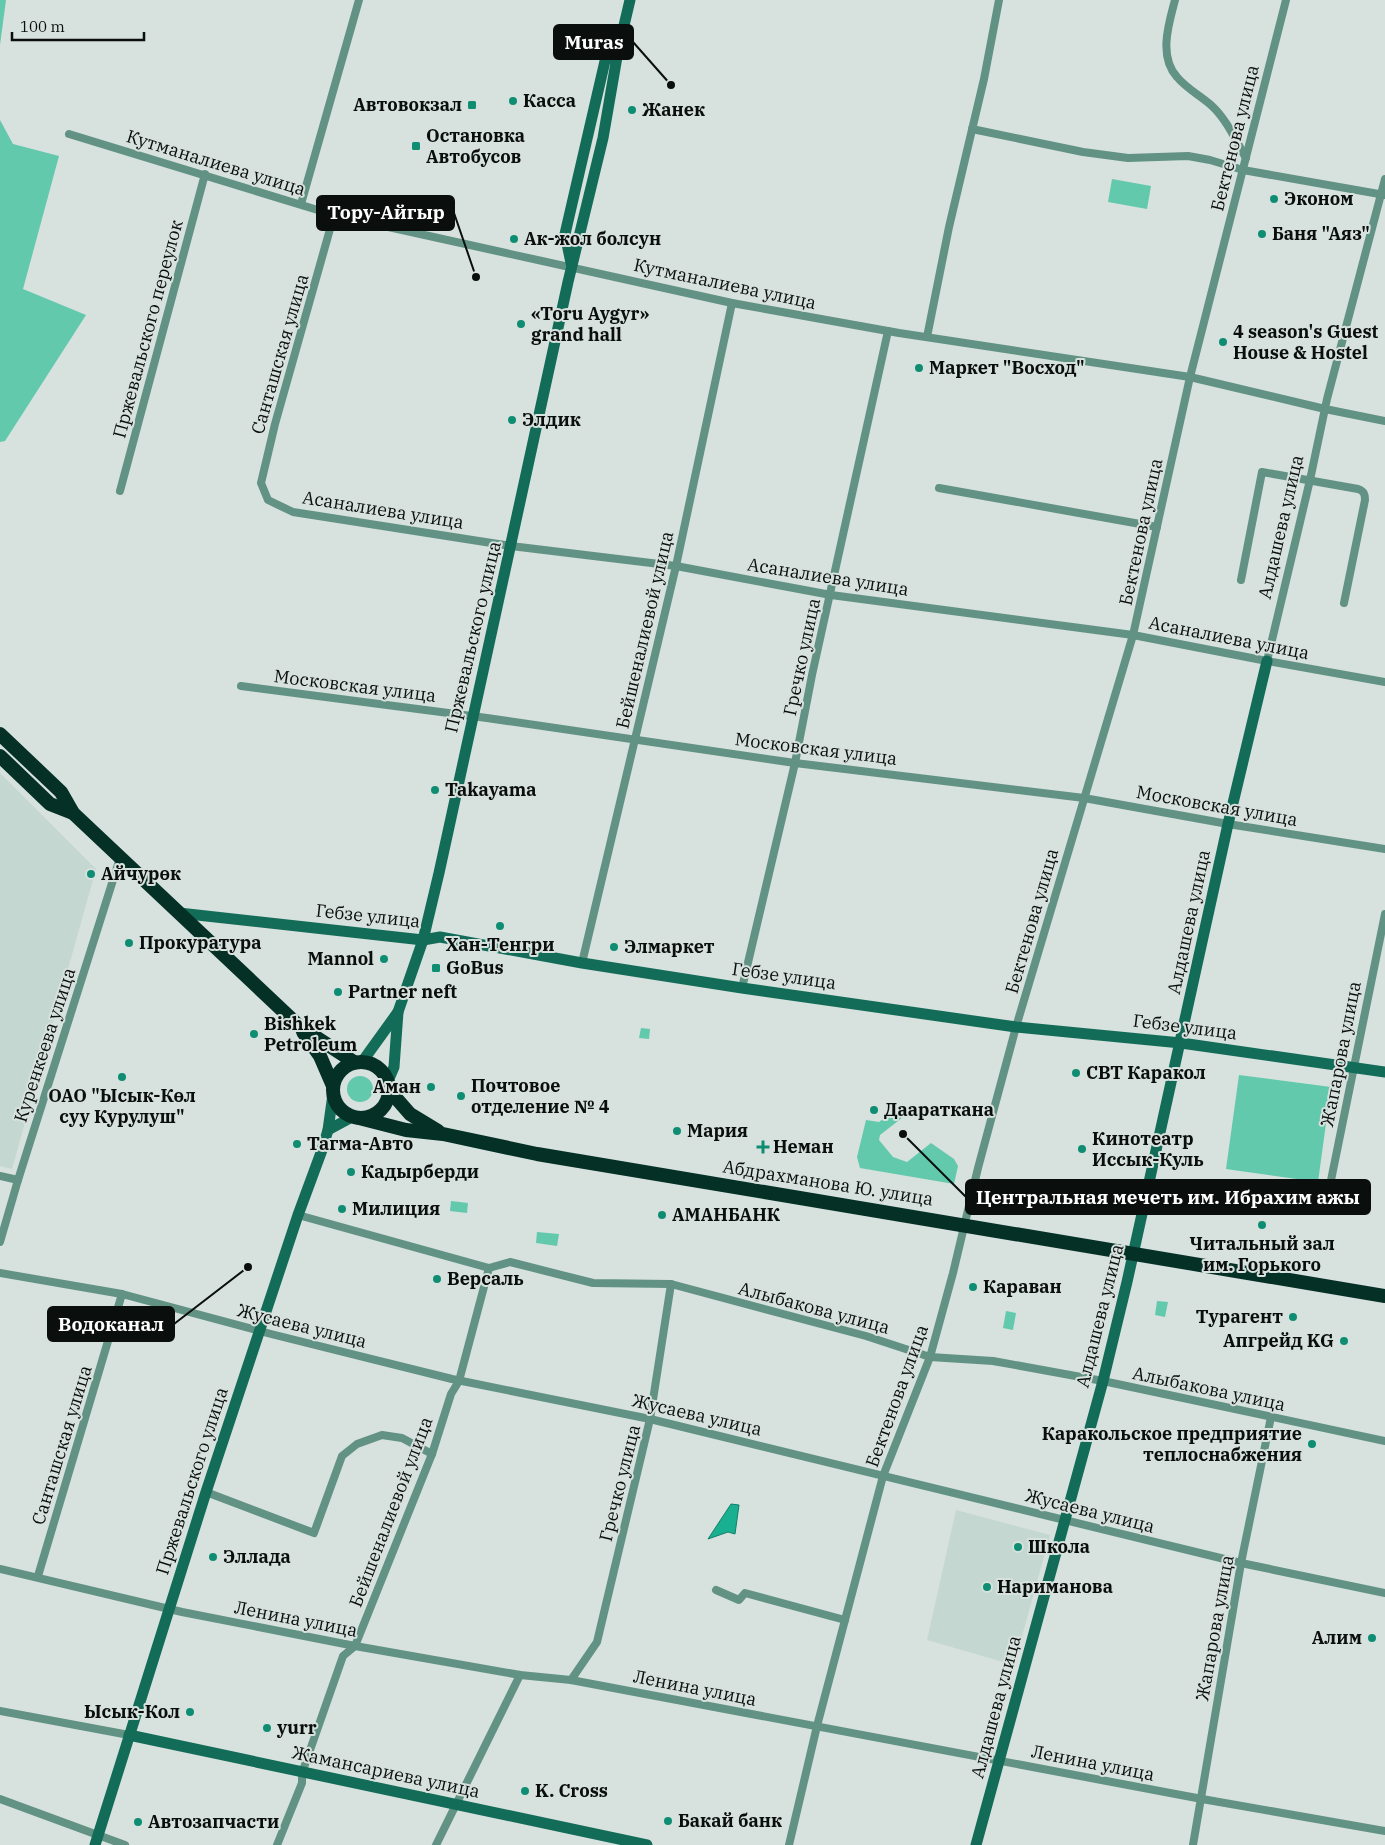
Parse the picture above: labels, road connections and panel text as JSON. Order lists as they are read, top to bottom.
{
  "streets": {
    "highway": ["Абдрахманова Ю. улица"],
    "main road": [
      "Алдашева улица",
      "Пржевальского улица",
      "Гебзе улица",
      "Жамансариева улица"
    ],
    "street": [
      "Бектенова улица",
      "Кутманалиева улица",
      "Пржевальского переулок",
      "Санташская улица",
      "Асаналиева улица",
      "Бейшеналиевой улица",
      "Гречко улица",
      "Московская улица",
      "Куренкеева улица",
      "Жапарова улица",
      "Алыбакова улица",
      "Жусаева улица",
      "Ленина улица"
    ]
  },
  "crossings": [
    ["Бектенова улица", "Кутманалиева улица"],
    ["Бектенова улица", "Асаналиева улица"],
    ["Бектенова улица", "Московская улица"],
    ["Бектенова улица", "Гебзе улица"],
    ["Бектенова улица", "Абдрахманова Ю. улица"],
    ["Бектенова улица", "Алыбакова улица"],
    ["Бектенова улица", "Жусаева улица"],
    ["Бектенова улица", "Ленина улица"],
    ["Кутманалиева улица", "Пржевальского переулок"],
    ["Кутманалиева улица", "Санташская улица"],
    ["Кутманалиева улица", "Алдашева улица"],
    ["Кутманалиева улица", "Бейшеналиевой улица"],
    ["Кутманалиева улица", "Пржевальского улица"],
    ["Кутманалиева улица", "Гречко улица"],
    ["Санташская улица", "Асаналиева улица"],
    ["Санташская улица", "Жусаева улица"],
    ["Санташская улица", "Ленина улица"],
    ["Асаналиева улица", "Алдашева улица"],
    ["Асаналиева улица", "Бейшеналиевой улица"],
    ["Асаналиева улица", "Пржевальского улица"],
    ["Асаналиева улица", "Гречко улица"],
    ["Алдашева улица", "Московская улица"],
    ["Алдашева улица", "Гебзе улица"],
    ["Алдашева улица", "Абдрахманова Ю. улица"],
    ["Алдашева улица", "Алыбакова улица"],
    ["Алдашева улица", "Жусаева улица"],
    ["Алдашева улица", "Ленина улица"],
    ["Бейшеналиевой улица", "Московская улица"],
    ["Бейшеналиевой улица", "Гебзе улица"],
    ["Бейшеналиевой улица", "Алыбакова улица"],
    ["Бейшеналиевой улица", "Жусаева улица"],
    ["Бейшеналиевой улица", "Ленина улица"],
    ["Бейшеналиевой улица", "Жамансариева улица"],
    ["Пржевальского улица", "Московская улица"],
    ["Пржевальского улица", "Гебзе улица"],
    ["Пржевальского улица", "Абдрахманова Ю. улица"],
    ["Пржевальского улица", "Алыбакова улица"],
    ["Пржевальского улица", "Жусаева улица"],
    ["Пржевальского улица", "Ленина улица"],
    ["Пржевальского улица", "Жамансариева улица"],
    ["Гречко улица", "Московская улица"],
    ["Гречко улица", "Гебзе улица"],
    ["Гречко улица", "Алыбакова улица"],
    ["Гречко улица", "Жусаева улица"],
    ["Гречко улица", "Ленина улица"],
    ["Гебзе улица", "Жапарова улица"],
    ["Жапарова улица", "Алыбакова улица"],
    ["Жапарова улица", "Жусаева улица"],
    ["Жапарова улица", "Ленина улица"]
  ],
  "places": {
    "other": [
      "Muras",
      "Касса",
      "Жанек",
      "Эконом",
      "Баня \"Аяз\"",
      "Ак-жол болсун",
      "Тору-Айгыр",
      "«Toru Aygyr» grand hall",
      "4 season's Guest House & Hostel",
      "Маркет \"Восход\"",
      "Элдик",
      "Takayama",
      "Айчурөк",
      "Хан-Тенгри",
      "Прокуратура",
      "Элмаркет",
      "Mannol",
      "Partner neft",
      "Bishkek Petroleum",
      "СВТ Каракол",
      "ОАО \"Ысык-Көл суу Курулуш\"",
      "Аман",
      "Почтовое отделение № 4",
      "Даараткана",
      "Мария",
      "Центральная мечеть им. Ибрахим ажы",
      "Тагма-Авто",
      "Кинотеатр Иссык-Куль",
      "Кадырберди",
      "Милиция",
      "АМАНБАНК",
      "Читальный зал им. Горького",
      "Водоканал",
      "Версаль",
      "Караван",
      "Турагент",
      "Апгрейд KG",
      "Каракольское предприятие теплоснабжения",
      "Школа",
      "Эллада",
      "Нариманова",
      "Алим",
      "Ысык-Кол",
      "yurr",
      "K. Cross",
      "Бакай банк",
      "Автозапчасти"
    ],
    "transit": ["Автовокзал", "Остановка Автобусов", "GoBus"],
    "health": ["Неман"]
  },
  "scale_bar": "100 m"
}
